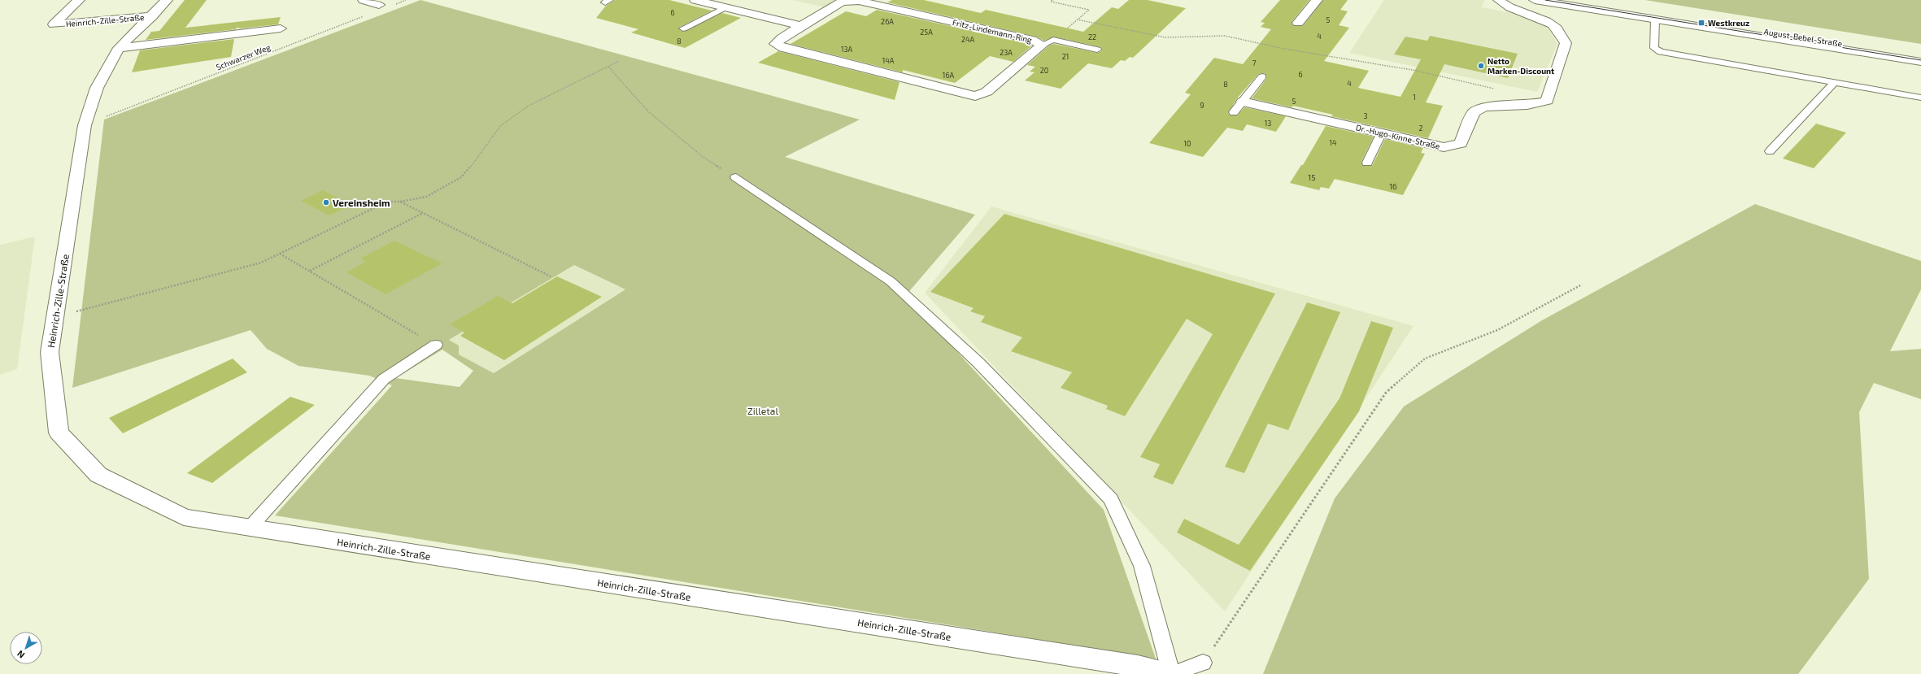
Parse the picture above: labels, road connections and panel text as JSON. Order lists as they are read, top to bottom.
{
  "streets": {
    "street": [
      "Heinrich-Zille-Straße",
      "Fritz-Lindemann-Ring",
      "August-Bebel-Straße",
      "Dr.-Hugo-Kinne-Straße"
    ],
    "path": ["Schwarzer Weg"]
  },
  "crossings": [
    ["Heinrich-Zille-Straße", "Schwarzer Weg"]
  ],
  "parks": ["Zilletal"],
  "places": {
    "transit": ["Westkreuz"],
    "other": ["Netto Marken-Discount", "Vereinsheim"]
  },
  "house_numbers": [
    "6",
    "5",
    "26A",
    "25A",
    "4",
    "22",
    "24A",
    "8",
    "13A",
    "23A",
    "21",
    "14A",
    "7",
    "20",
    "6",
    "16A",
    "4",
    "8",
    "1",
    "5",
    "9",
    "3",
    "13",
    "2",
    "14",
    "10",
    "15",
    "16"
  ],
  "north": "bottom left"
}
